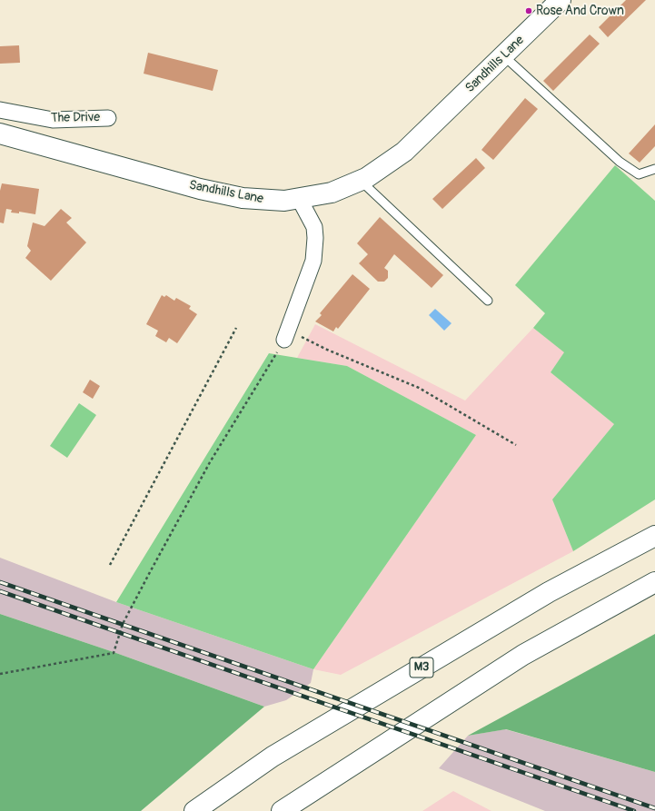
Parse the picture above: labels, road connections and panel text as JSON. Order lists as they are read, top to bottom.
{
  "streets": {
    "main road": ["Sandhills Lane", "M3"],
    "street": ["The Drive"]
  },
  "places": ["Rose And Crown"]
}
